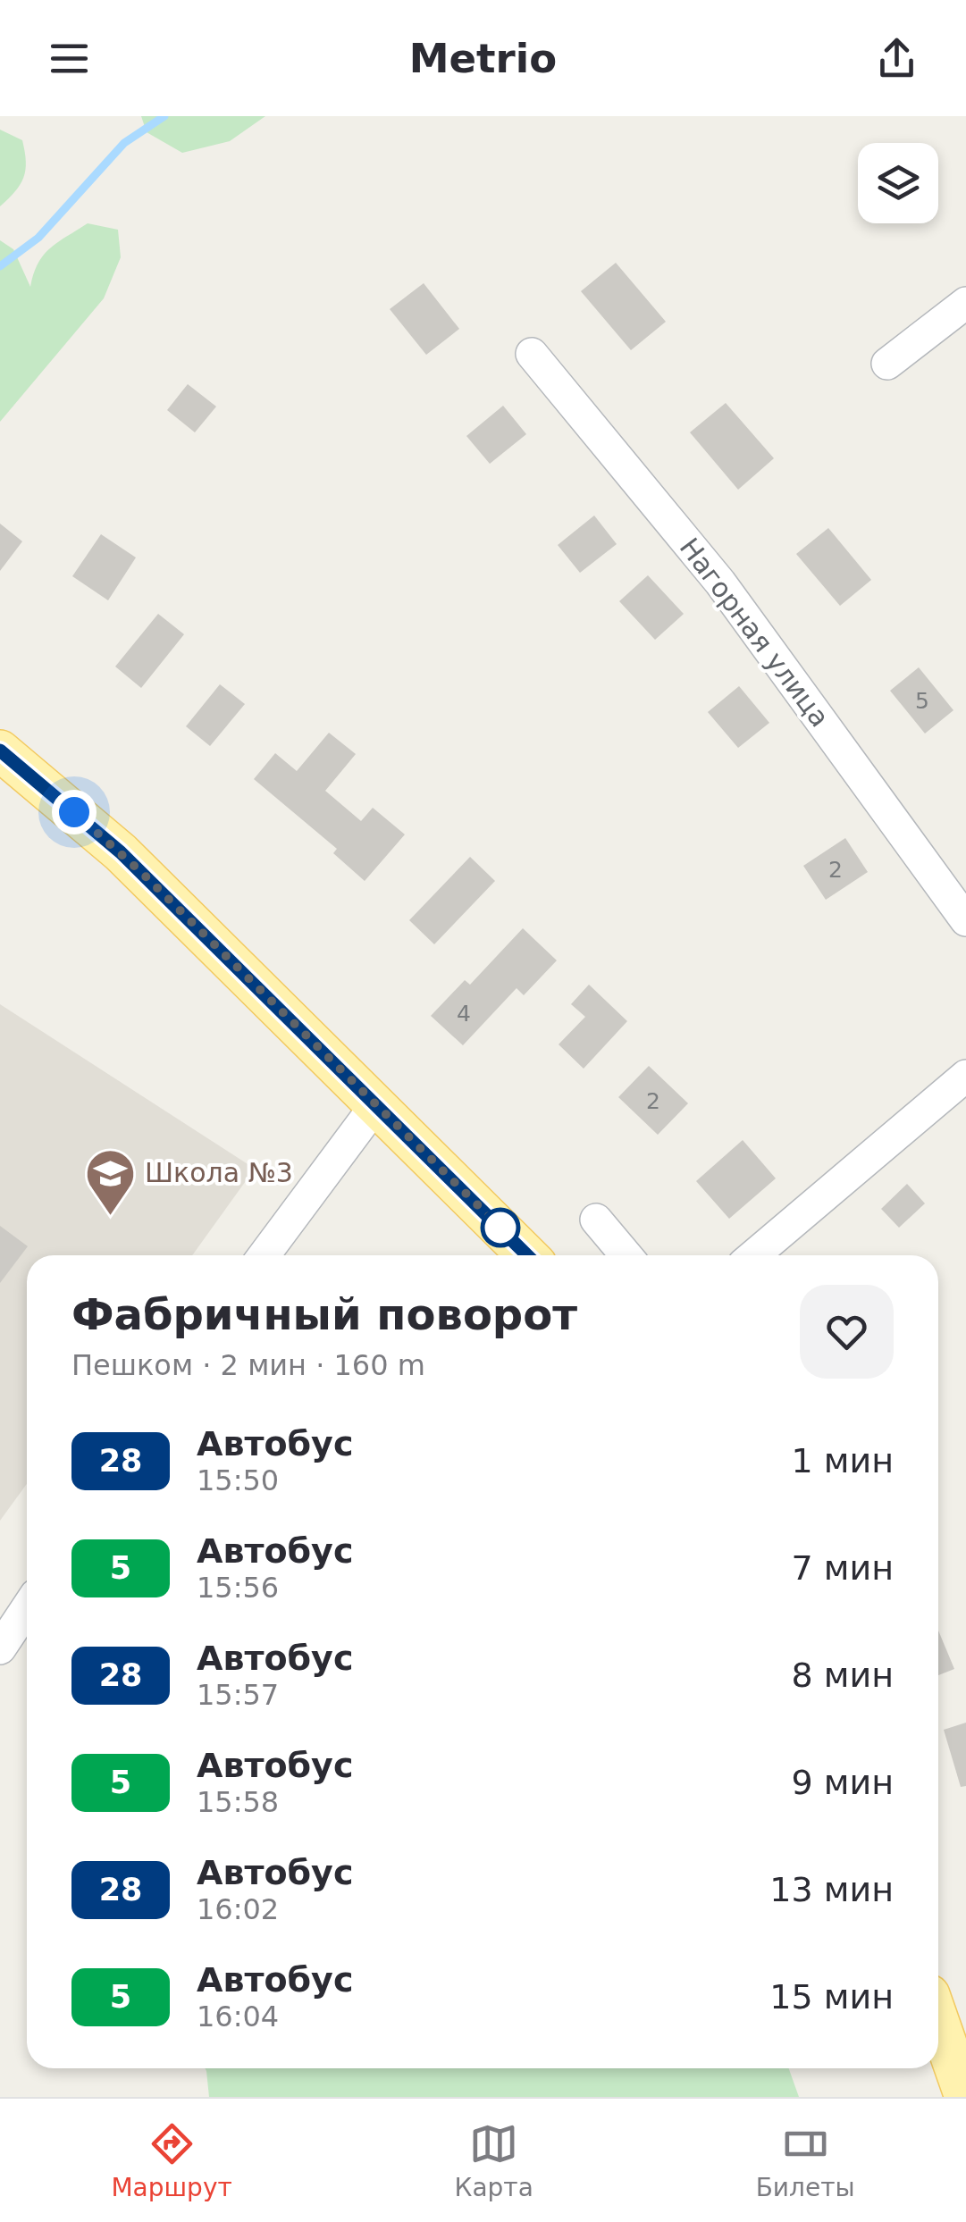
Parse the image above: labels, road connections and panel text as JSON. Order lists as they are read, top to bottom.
{
  "streets": {
    "street": ["Нагорная улица"]
  },
  "places": {
    "school or university": ["Школа №3"]
  },
  "lines": ["bus line 28"],
  "house_numbers": [
    "5",
    "2",
    "4",
    "2"
  ],
  "page": {
    "header": "Metrio",
    "heading": ["Фабричный поворот", "Пешком · 2 мин · 160 m"],
    "list": [
      {
        "mark": "28",
        "name": "Автобус",
        "note": "15:50",
        "value": "1 мин"
      },
      {
        "mark": "5",
        "name": "Автобус",
        "note": "15:56",
        "value": "7 мин"
      },
      {
        "mark": "28",
        "name": "Автобус",
        "note": "15:57",
        "value": "8 мин"
      },
      {
        "mark": "5",
        "name": "Автобус",
        "note": "15:58",
        "value": "9 мин"
      },
      {
        "mark": "28",
        "name": "Автобус",
        "note": "16:02",
        "value": "13 мин"
      },
      {
        "mark": "5",
        "name": "Автобус",
        "note": "16:04",
        "value": "15 мин"
      }
    ],
    "tabs": ["Маршрут", "Карта", "Билеты"]
  }
}
